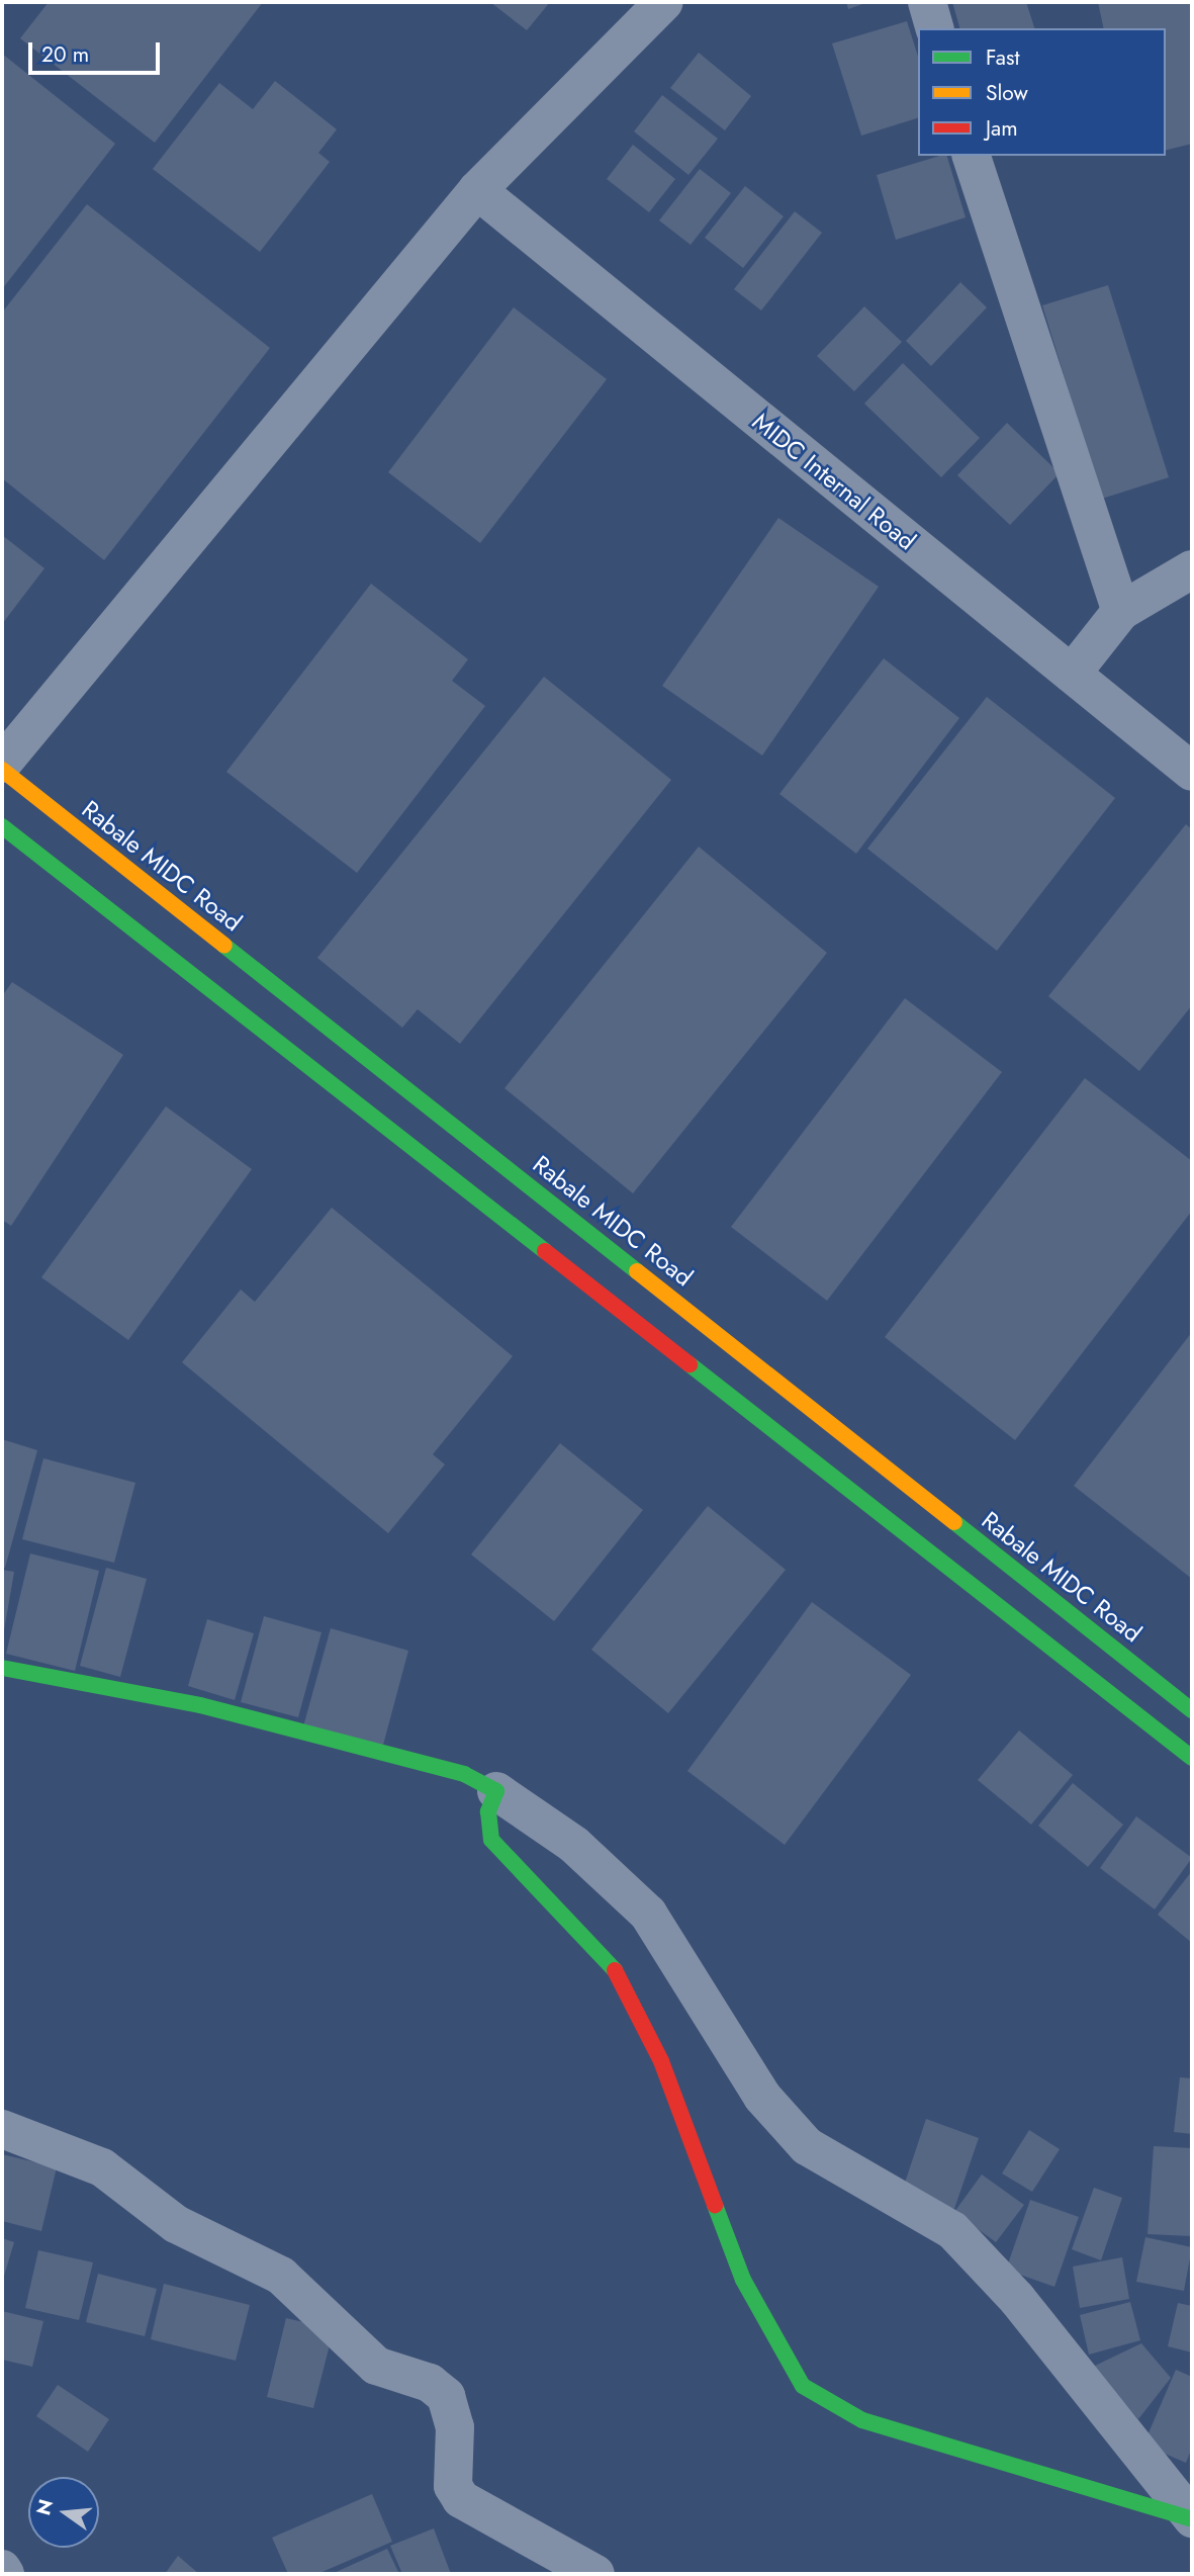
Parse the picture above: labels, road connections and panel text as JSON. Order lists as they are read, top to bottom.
{
  "streets": {
    "main road": ["Rabale MIDC Road"],
    "street": ["MIDC Internal Road"]
  },
  "legend": ["Fast", "Slow", "Jam"],
  "scale_bar": "20 m",
  "north": "left"
}
